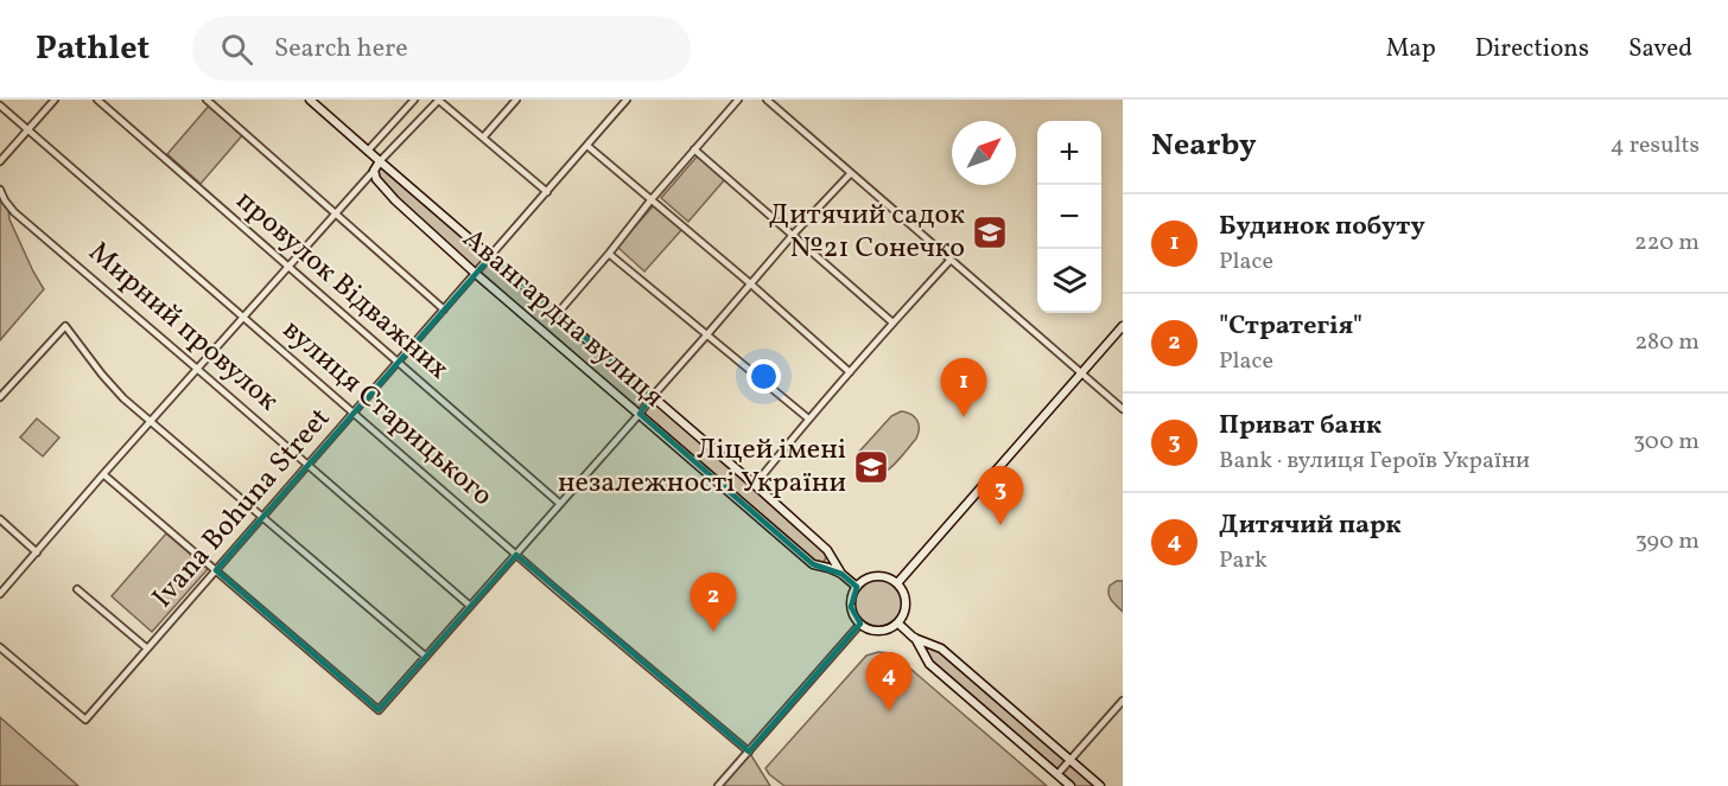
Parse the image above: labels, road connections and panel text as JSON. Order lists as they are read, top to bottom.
{
  "streets": {
    "street": [
      "провулок Відважних",
      "Авангардна вулиця",
      "Мирний провулок",
      "вулиця Старицького",
      "Ivana Bohuna Street"
    ]
  },
  "crossings": [
    ["провулок Відважних", "Ivana Bohuna Street"],
    ["Авангардна вулиця", "Ivana Bohuna Street"],
    ["Мирний провулок", "Ivana Bohuna Street"],
    ["вулиця Старицького", "Ivana Bohuna Street"]
  ],
  "places": {
    "school or university": ["Дитячий садок №21 Сонечко", "Ліцей імені незалежності України"]
  },
  "north": "top right",
  "page": {
    "header": "Pathlet",
    "search": "Search here",
    "nav": ["Map", "Directions", "Saved"],
    "heading": ["Nearby", "4 results"],
    "map_buttons": ["+", "−"],
    "list": [
      {
        "mark": "1",
        "name": "Будинок побуту",
        "note": "Place",
        "value": "220 m"
      },
      {
        "mark": "2",
        "name": "\"Стратегія\"",
        "note": "Place",
        "value": "280 m"
      },
      {
        "mark": "3",
        "name": "Приват банк",
        "note": "Bank · вулиця Героїв України",
        "value": "300 m"
      },
      {
        "mark": "4",
        "name": "Дитячий парк",
        "note": "Park",
        "value": "390 m"
      }
    ],
    "pins": [
      "1",
      "3",
      "2",
      "4"
    ]
  }
}
